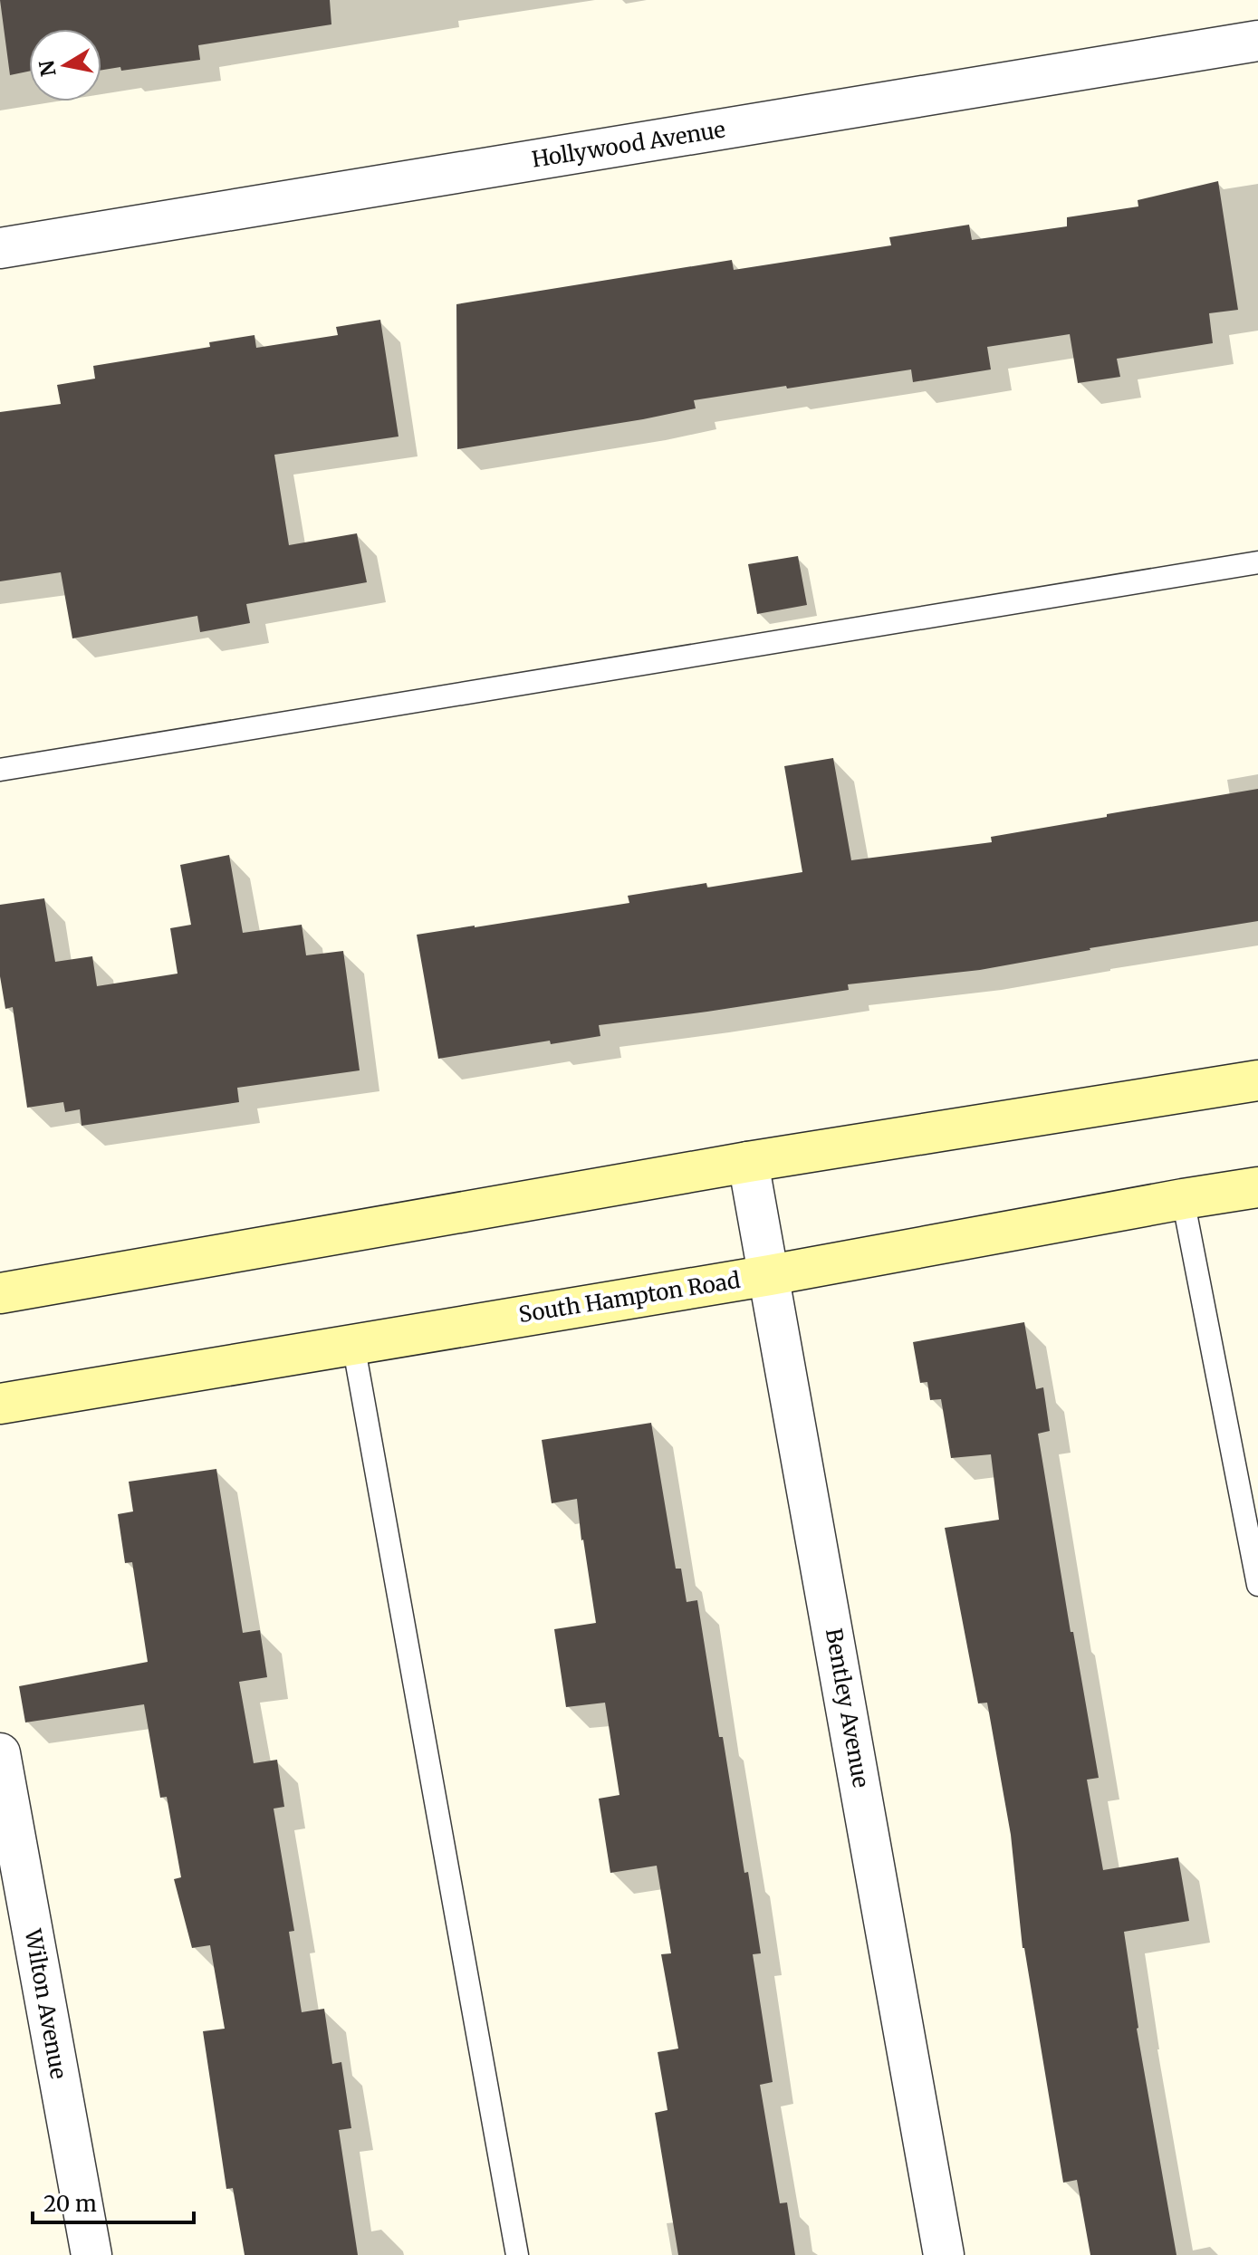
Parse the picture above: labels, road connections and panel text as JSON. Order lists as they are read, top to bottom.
{
  "streets": {
    "main road": ["South Hampton Road"],
    "street": ["Hollywood Avenue", "Bentley Avenue", "Wilton Avenue"]
  },
  "crossings": [
    ["South Hampton Road", "Bentley Avenue"]
  ],
  "scale_bar": "20 m",
  "north": "left"
}
